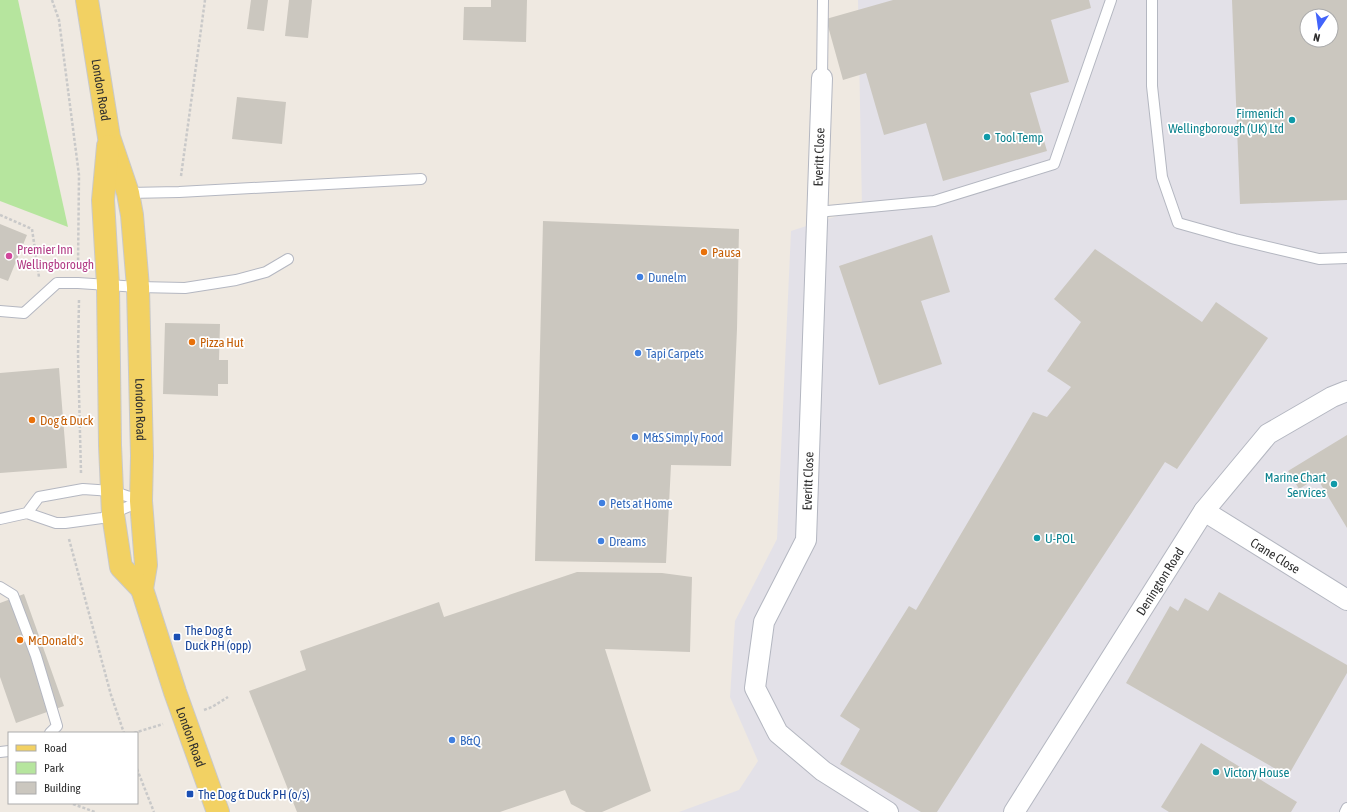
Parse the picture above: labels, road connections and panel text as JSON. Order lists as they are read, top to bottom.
{
  "streets": {
    "main road": ["London Road"],
    "street": ["Everitt Close", "Crane Close", "Denington Road"]
  },
  "crossings": [
    ["Crane Close", "Denington Road"]
  ],
  "places": {
    "other": [
      "Firmenich Wellingborough (UK) Ltd",
      "Tool Temp",
      "Pausa",
      "Premier Inn Wellingborough",
      "Dunelm",
      "Pizza Hut",
      "Tapi Carpets",
      "Dog & Duck",
      "M&S Simply Food",
      "Marine Chart Services",
      "Pets at Home",
      "U-POL",
      "Dreams",
      "McDonald's",
      "B&Q",
      "Victory House"
    ],
    "transit": ["The Dog & Duck PH (opp)", "The Dog & Duck PH (o/s)"]
  },
  "legend": ["Road", "Park", "Building"],
  "north": "bottom"
}
